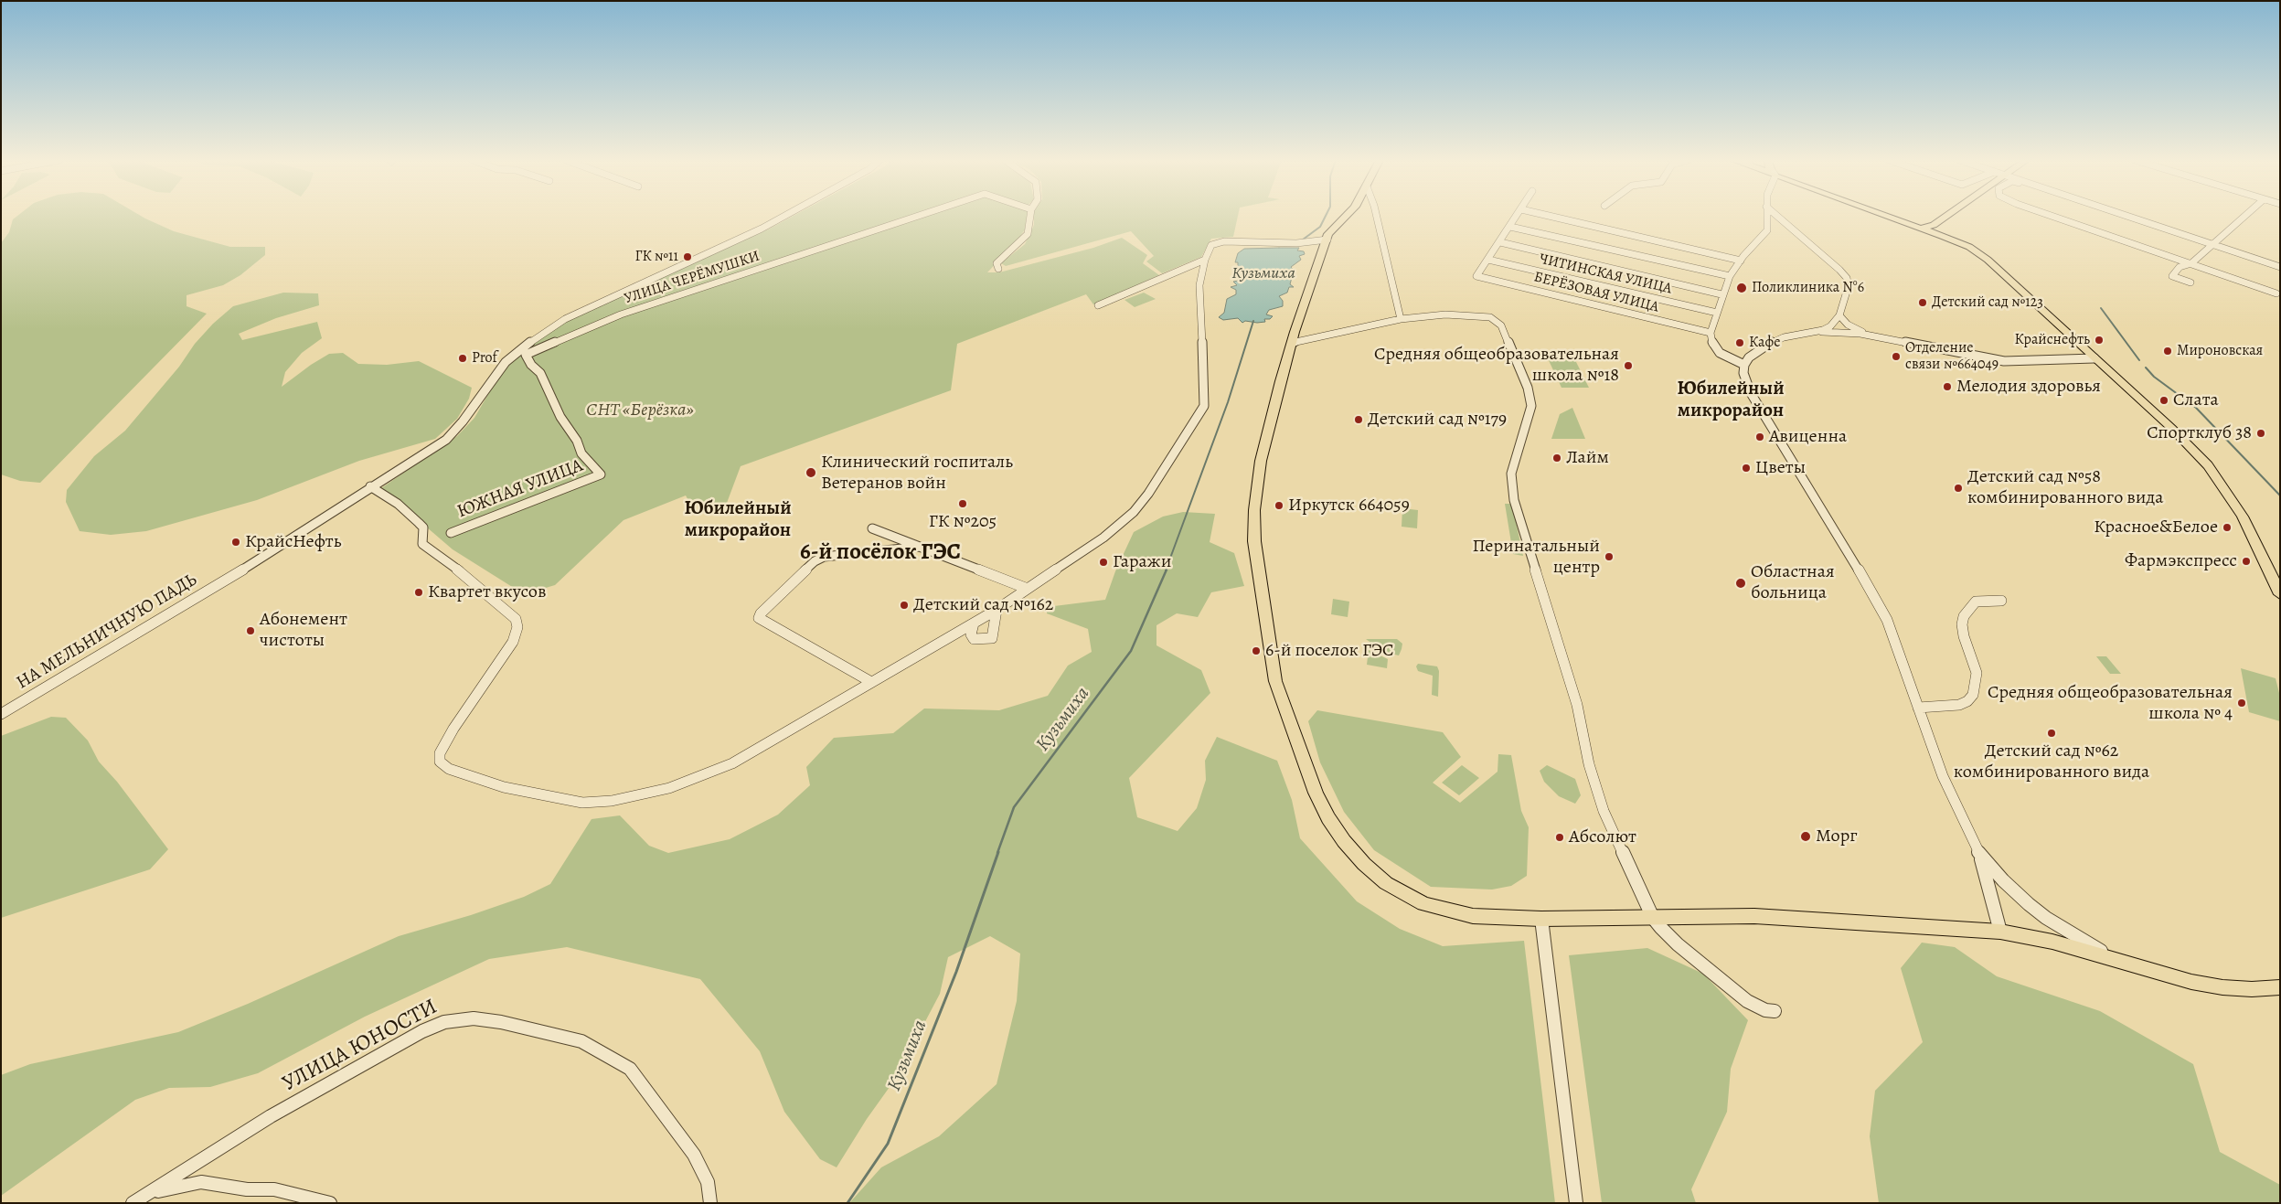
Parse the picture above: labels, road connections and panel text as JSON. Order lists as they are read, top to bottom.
{
  "streets": {
    "street": [
      "ЧИТИНСКАЯ УЛИЦА",
      "УЛИЦА ЧЕРЁМУШКИ",
      "БЕРЁЗОВАЯ УЛИЦА",
      "ЮЖНАЯ УЛИЦА",
      "НА МЕЛЬНИЧНУЮ ПАДЬ",
      "УЛИЦА ЮНОСТИ"
    ]
  },
  "crossings": [
    ["ЧИТИНСКАЯ УЛИЦА", "БЕРЁЗОВАЯ УЛИЦА"],
    ["УЛИЦА ЧЕРЁМУШКИ", "ЮЖНАЯ УЛИЦА"]
  ],
  "districts": ["Юбилейный микрорайон", "Юбилейный микрорайон", "6-й посёлок ГЭС"],
  "water": ["Кузьмиха"],
  "parks": ["СНТ «Берёзка»"],
  "places": [
    "ГК №11",
    "Поликлиника N°6",
    "Детский сад №123",
    "Крайснефть",
    "Кафе",
    "Мироновская",
    "Отделение связи №664049",
    "Prof",
    "Средняя общеобразовательная школа №18",
    "Мелодия здоровья",
    "Слата",
    "Детский сад №179",
    "Спортклуб 38",
    "Авиценна",
    "Лайм",
    "Цветы",
    "Клинический госпиталь Ветеранов войн",
    "Детский сад №58 комбинированного вида",
    "ГК №205",
    "Иркутск 664059",
    "Красное&Белое",
    "КрайсНефть",
    "Перинатальный центр",
    "Фармэкспресс",
    "Гаражи",
    "Областная больница",
    "Квартет вкусов",
    "Детский сад №162",
    "Абонемент чистоты",
    "6-й поселок ГЭС",
    "Средняя общеобразовательная школа № 4",
    "Детский сад №62 комбинированного вида",
    "Морг",
    "Абсолют"
  ]
}
